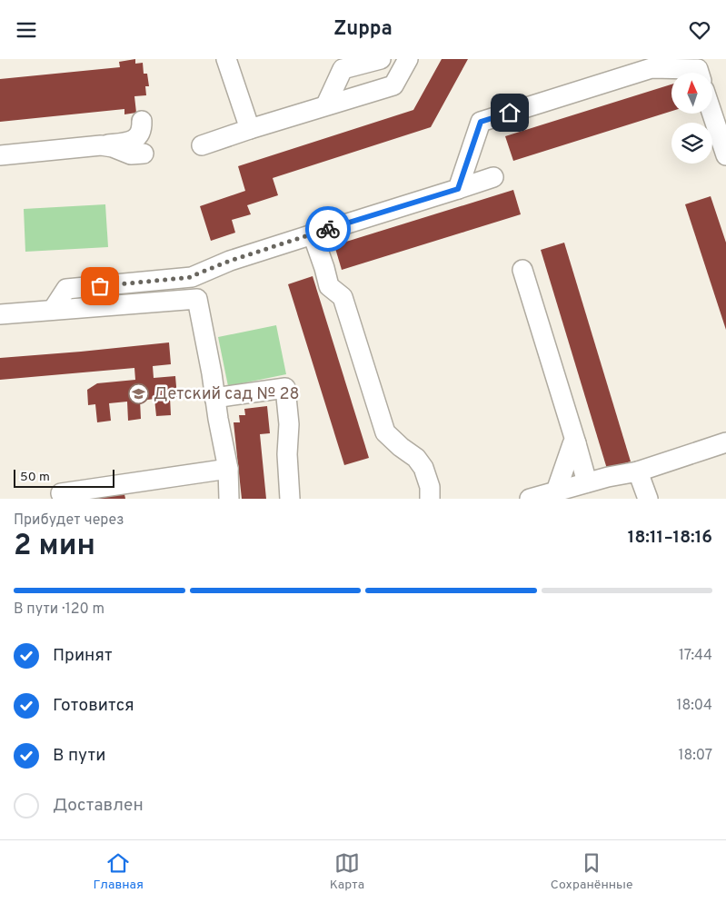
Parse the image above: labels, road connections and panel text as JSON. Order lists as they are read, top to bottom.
{
  "places": {
    "school or university": ["Детский сад № 28"]
  },
  "scale_bar": "50 m",
  "north": "top",
  "page": {
    "header": "Zuppa",
    "scale": "50 m",
    "heading": ["2 мин", "Прибудет через", "18:11–18:16"],
    "bar": "В пути · 120 m",
    "list": [
      ["Принят", "17:44"],
      ["Готовится", "18:04"],
      ["В пути", "18:07"],
      "Доставлен"
    ],
    "tabs": ["Главная", "Карта", "Сохранённые"]
  }
}
